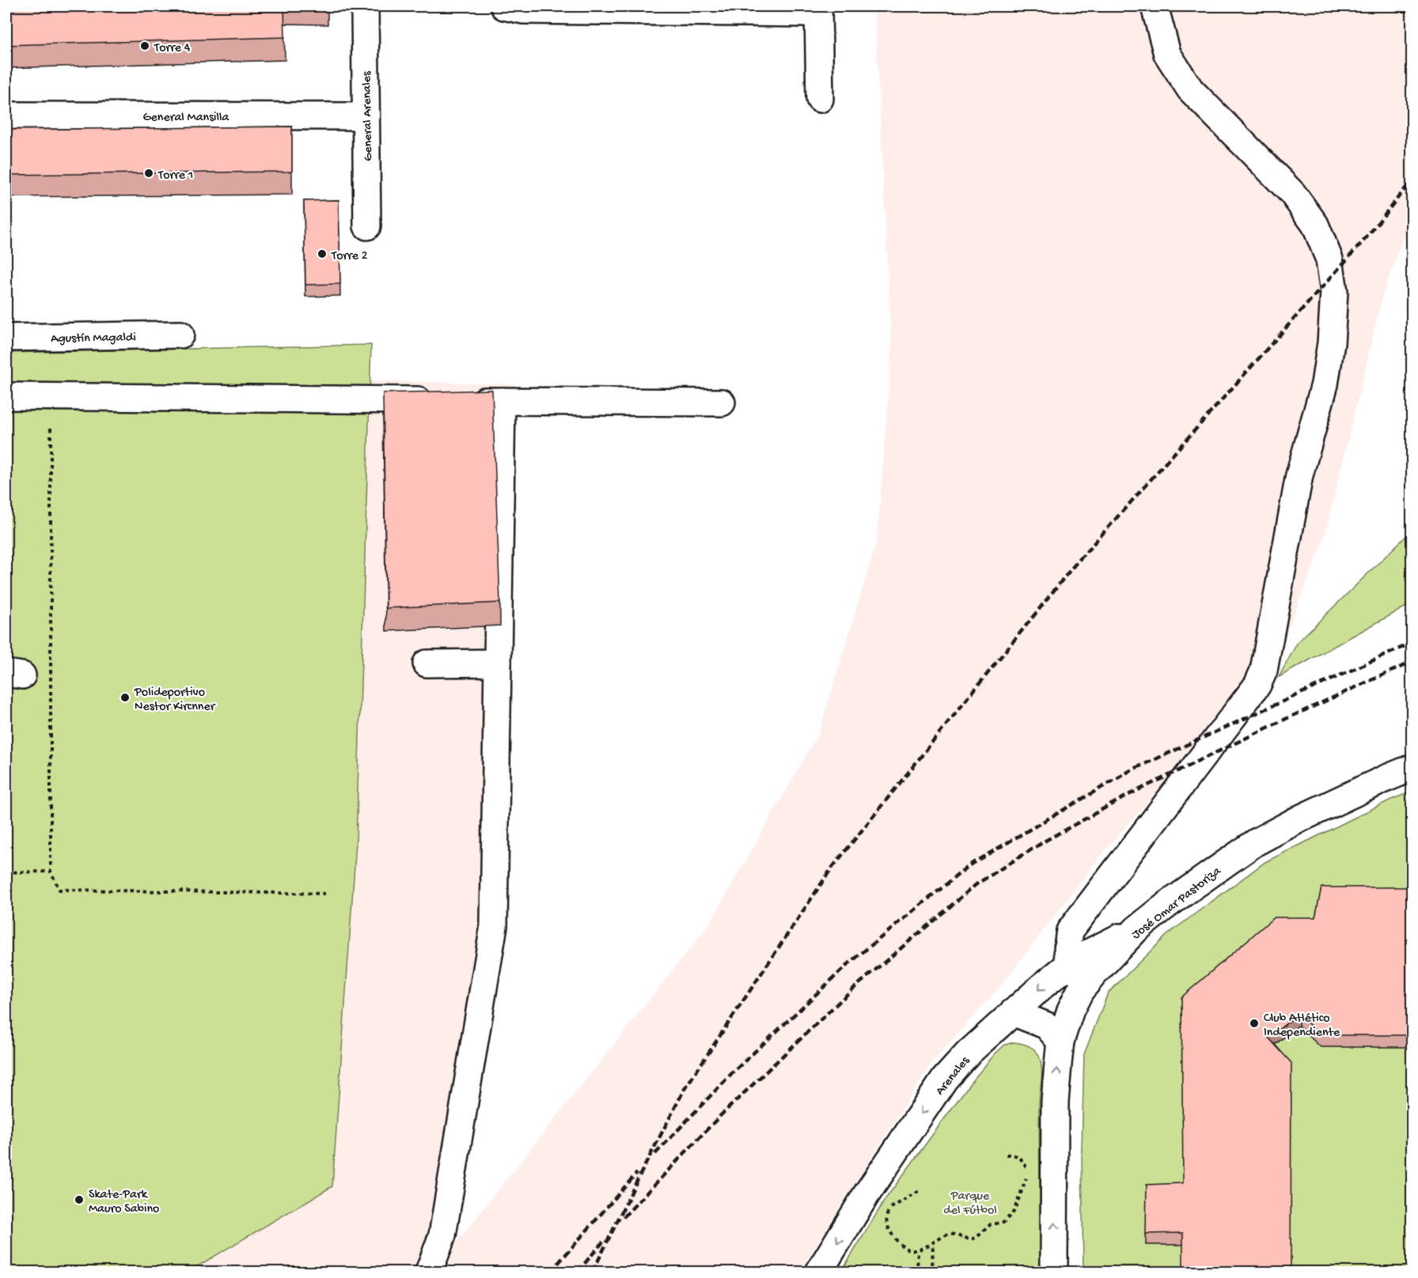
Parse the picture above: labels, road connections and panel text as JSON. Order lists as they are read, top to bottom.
{
  "streets": {
    "street": [
      "General Mansilla",
      "General Arenales",
      "Agustín Magaldi",
      "José Omar Pastoriza",
      "Arenales"
    ]
  },
  "crossings": [
    ["General Mansilla", "General Arenales"],
    ["José Omar Pastoriza", "Arenales"]
  ],
  "one_way": ["Arenales"],
  "parks": ["Parque del Fútbol"],
  "places": [
    "Torre 4",
    "Torre 1",
    "Torre 2",
    "Polideportivo Nestor Kircnner",
    "Club Atlético Independiente",
    "Skate-Park Mauro Sabino"
  ]
}
